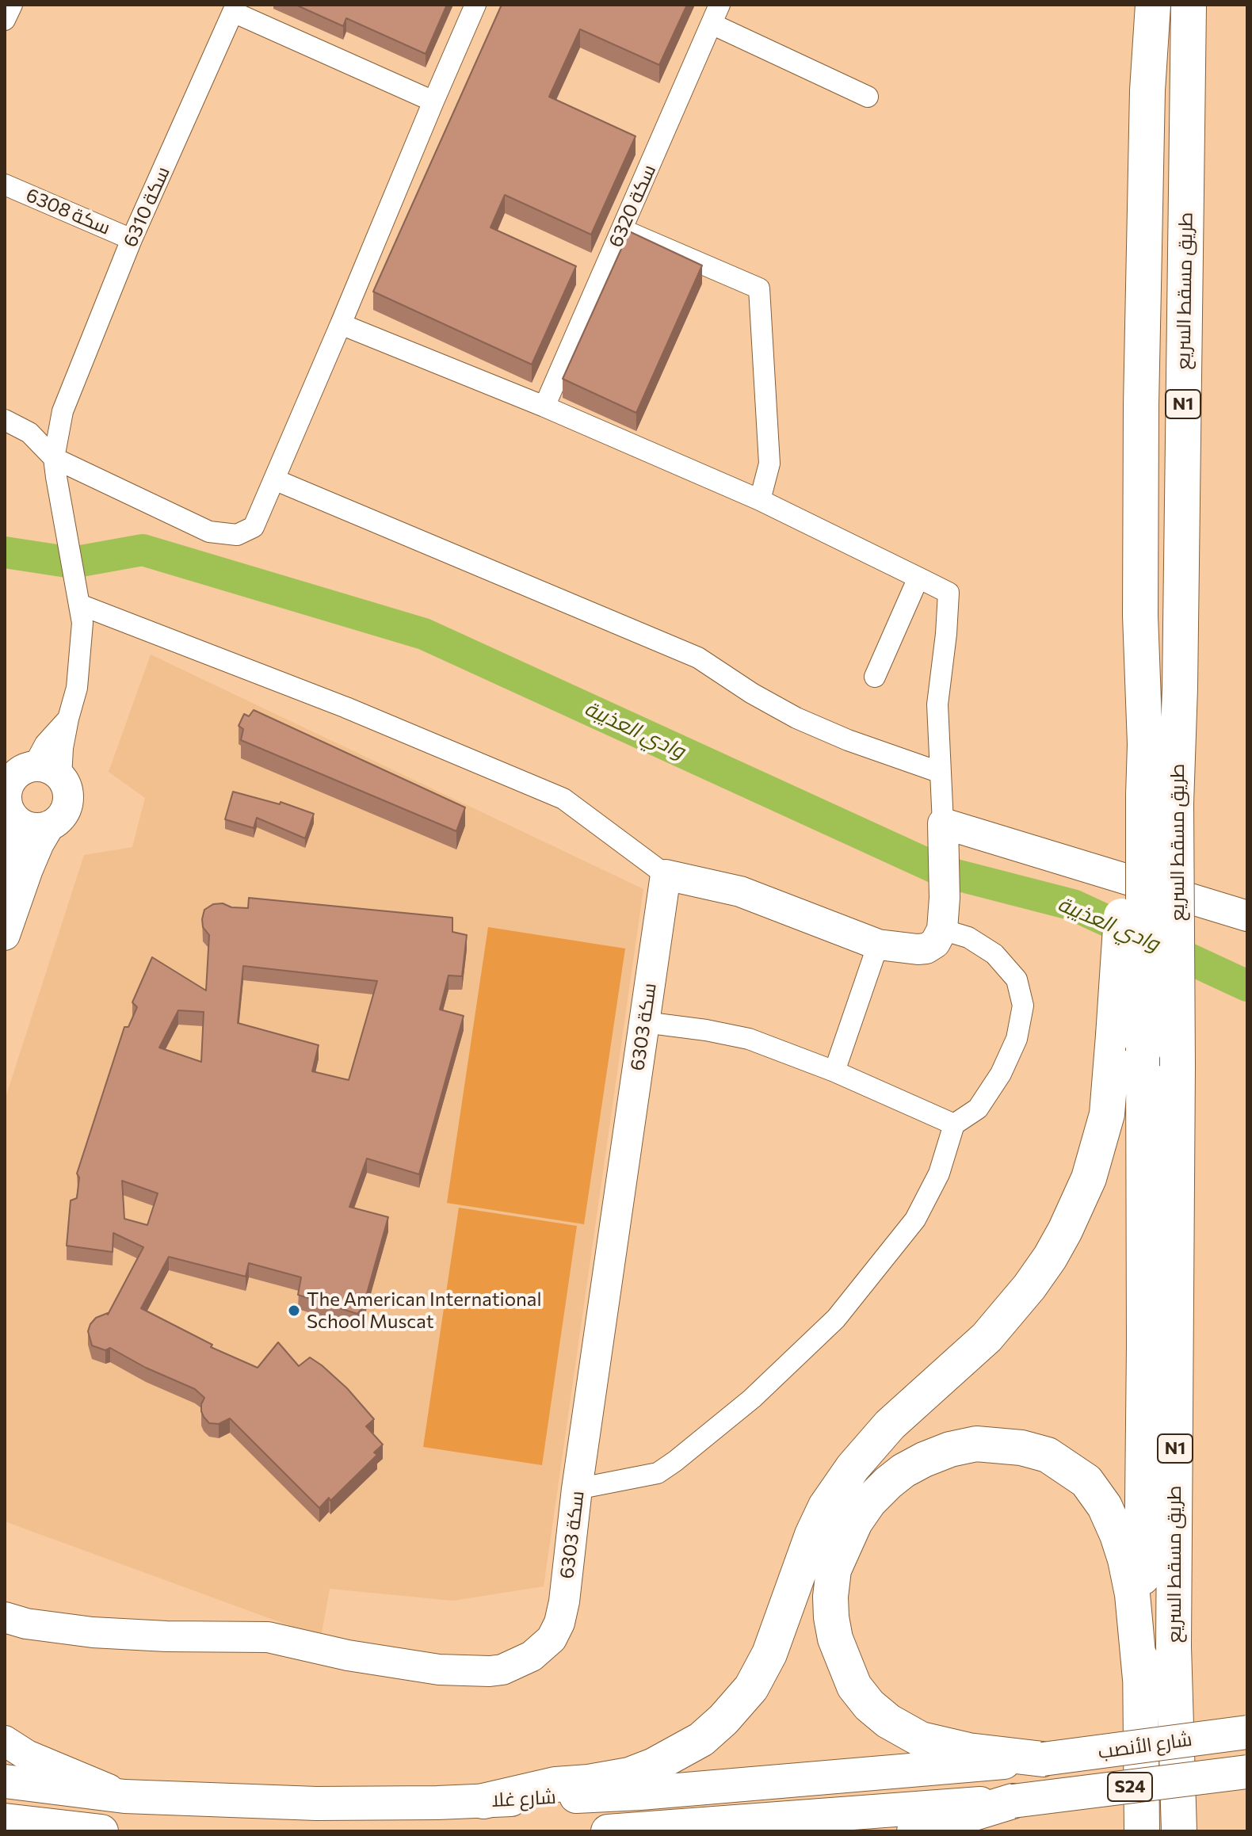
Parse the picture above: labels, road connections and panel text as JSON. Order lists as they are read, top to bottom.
{
  "streets": {
    "highway": ["طريق مسقط السريع", "N1"],
    "main road": ["شارع الأنصب", "S24", "شارع غلا"],
    "street": [
      "سكة 6320",
      "سكة 6310",
      "سكة 6308",
      "سكة 6303"
    ]
  },
  "crossings": [
    ["سكة 6310", "سكة 6308"],
    ["شارع الأنصب", "شارع غلا"]
  ],
  "water": ["وادي العذيبة"],
  "places": ["The American International School Muscat"]
}
